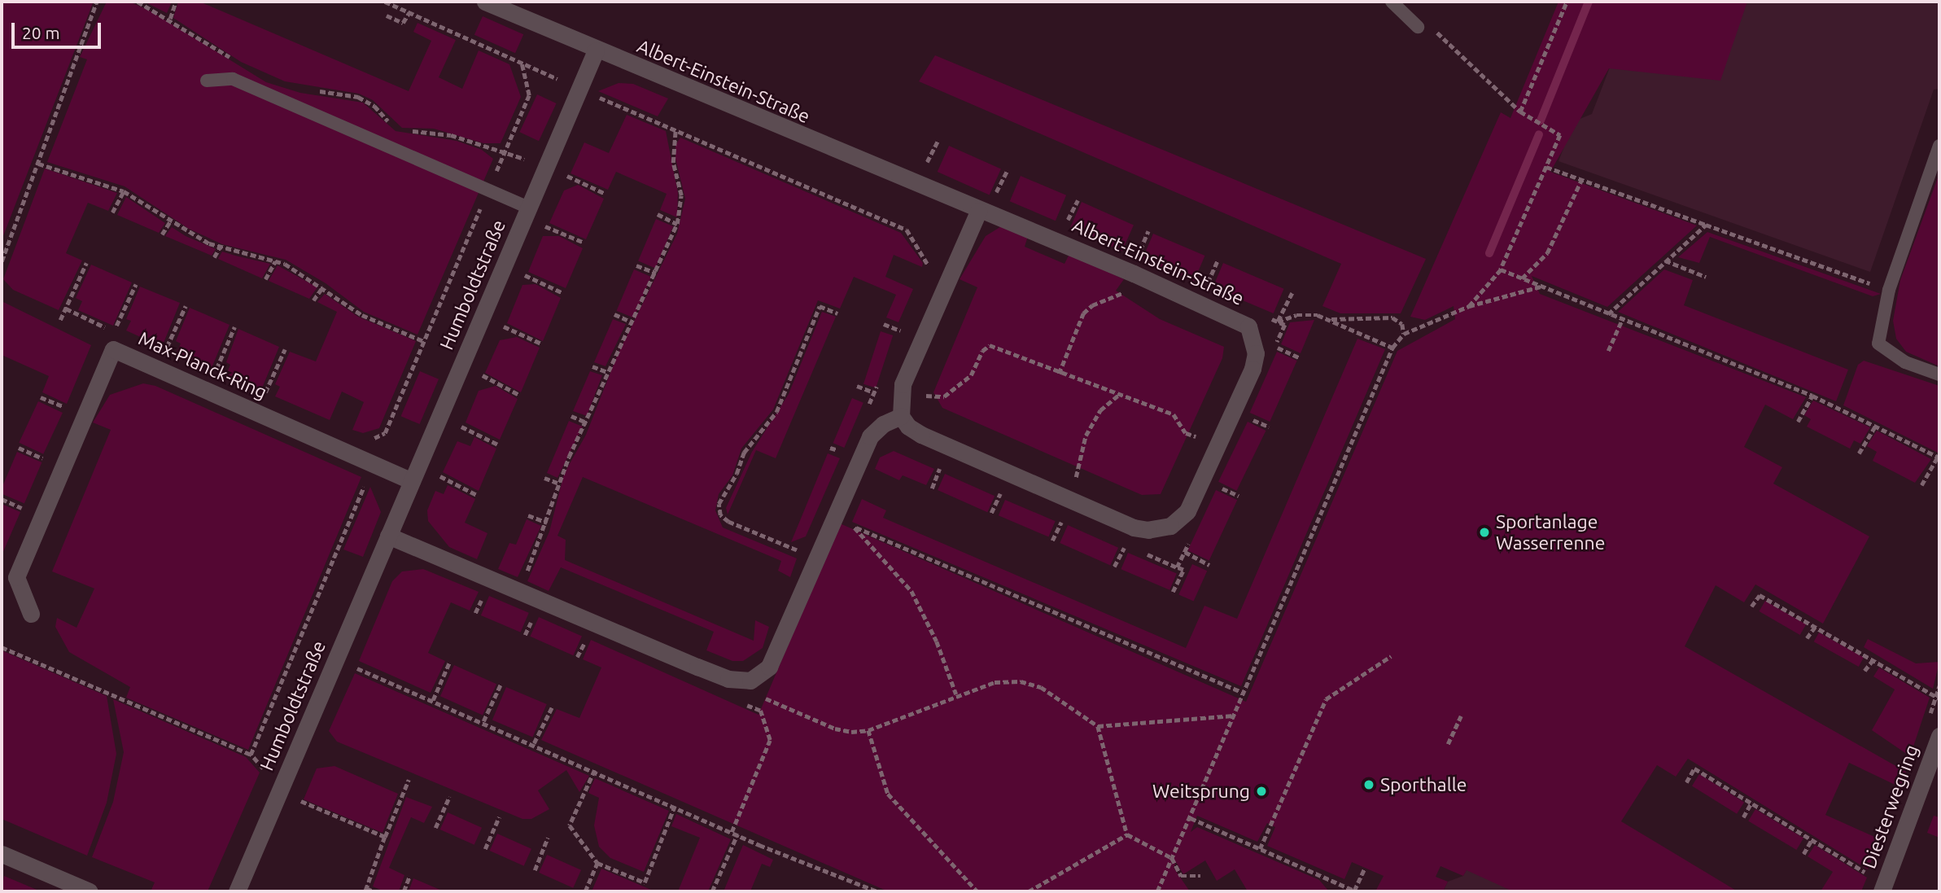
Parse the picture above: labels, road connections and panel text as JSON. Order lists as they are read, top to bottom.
{
  "streets": {
    "street": [
      "Albert-Einstein-Straße",
      "Humboldtstraße",
      "Max-Planck-Ring",
      "Diesterwegring"
    ]
  },
  "crossings": [
    ["Albert-Einstein-Straße", "Humboldtstraße"],
    ["Humboldtstraße", "Max-Planck-Ring"]
  ],
  "places": ["Sportanlage Wasserrenne", "Sporthalle", "Weitsprung"],
  "scale_bar": "20 m"
}
